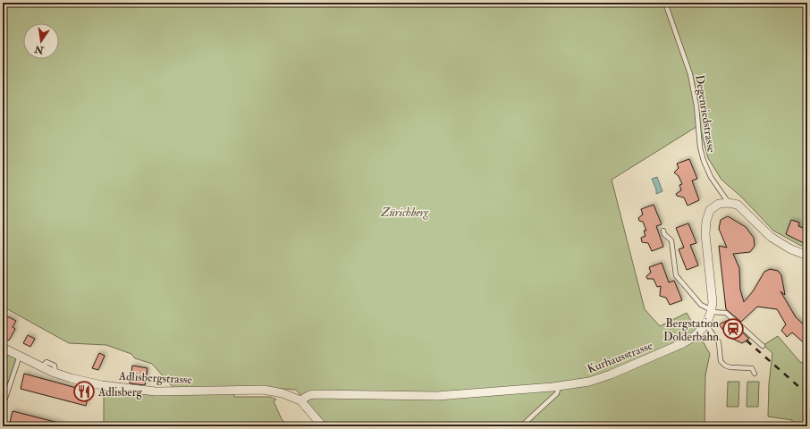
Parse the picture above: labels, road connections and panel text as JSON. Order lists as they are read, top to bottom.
{
  "streets": {
    "street": ["Kurhausstrasse", "Adlisbergstrasse"],
    "lane": ["Degenriedstrasse"]
  },
  "crossings": [
    ["Degenriedstrasse", "Kurhausstrasse"],
    ["Kurhausstrasse", "Adlisbergstrasse"]
  ],
  "parks": ["Zürichberg"],
  "places": {
    "station": ["Bergstation Dolderbahn"],
    "restaurant": ["Adlisberg"]
  },
  "north": "bottom"
}
